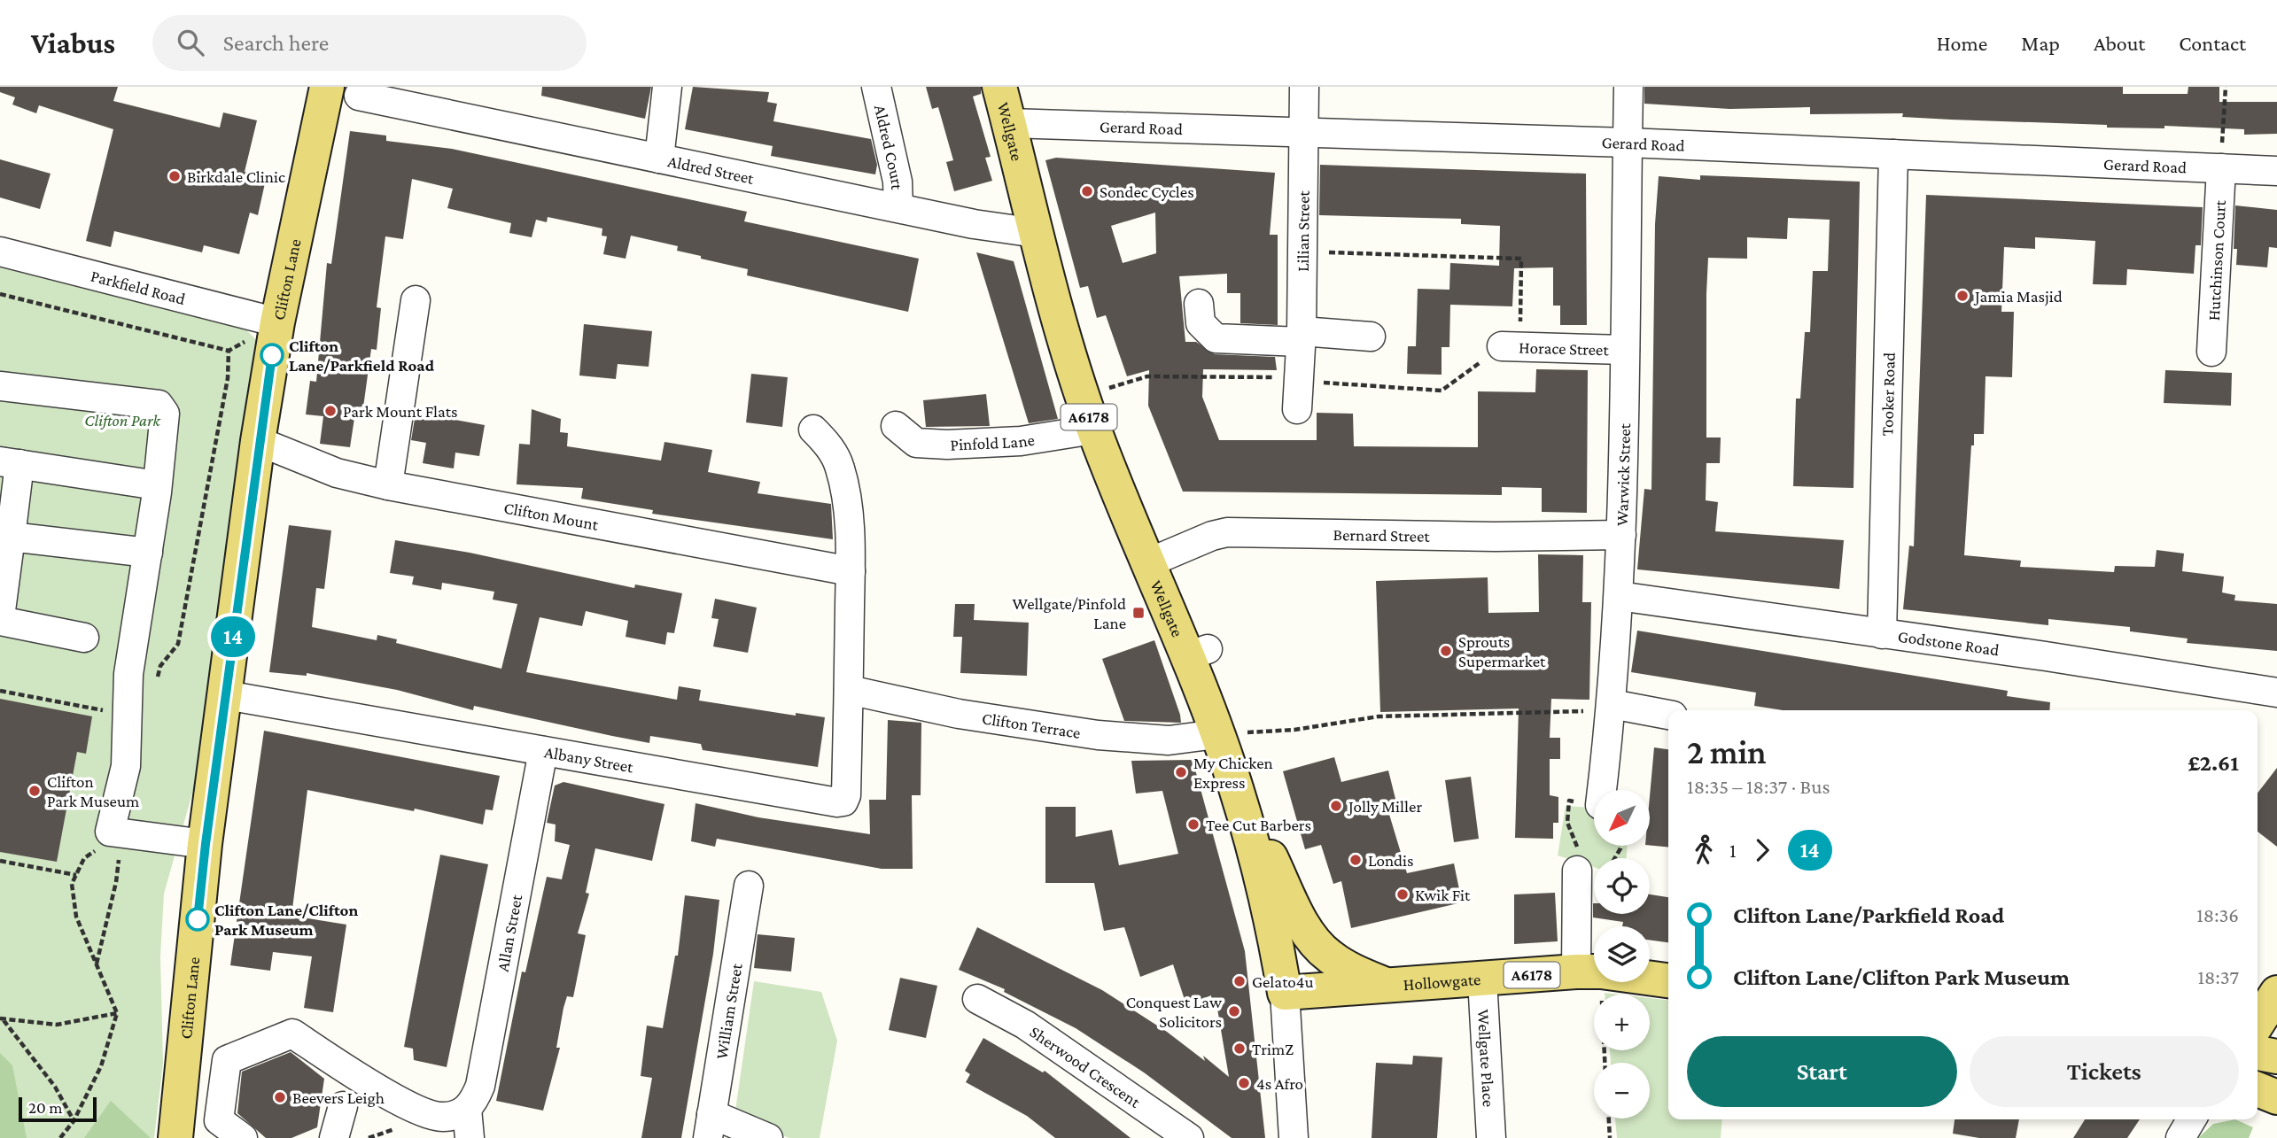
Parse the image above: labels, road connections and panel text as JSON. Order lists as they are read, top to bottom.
{
  "streets": {
    "main road": [
      "Wellgate",
      "Clifton Lane",
      "A6178",
      "Hollowgate"
    ],
    "street": [
      "Gerard Road",
      "Aldred Court",
      "Aldred Street",
      "Lilian Street",
      "Hutchinson Court",
      "Parkfield Road",
      "Horace Street",
      "Tooker Road",
      "Pinfold Lane",
      "Warwick Street",
      "Clifton Mount",
      "Bernard Street",
      "Godstone Road",
      "Clifton Terrace",
      "Albany Street",
      "Allan Street",
      "William Street",
      "Wellgate Place",
      "Sherwood Crescent"
    ]
  },
  "crossings": [
    ["Gerard Road", "Wellgate"],
    ["Gerard Road", "Lilian Street"],
    ["Gerard Road", "Hutchinson Court"],
    ["Gerard Road", "Tooker Road"],
    ["Gerard Road", "Warwick Street"],
    ["Wellgate", "Aldred Street"],
    ["Wellgate", "A6178"],
    ["Wellgate", "Pinfold Lane"],
    ["Wellgate", "Bernard Street"],
    ["Wellgate", "Clifton Terrace"],
    ["Wellgate", "Hollowgate"],
    ["Aldred Court", "Aldred Street"],
    ["Clifton Lane", "Parkfield Road"],
    ["Clifton Lane", "Clifton Mount"],
    ["Clifton Lane", "Albany Street"],
    ["Horace Street", "Warwick Street"],
    ["Tooker Road", "Godstone Road"],
    ["A6178", "Hollowgate"],
    ["Warwick Street", "Bernard Street"],
    ["Warwick Street", "Godstone Road"],
    ["Clifton Terrace", "Albany Street"],
    ["Albany Street", "Allan Street"],
    ["Hollowgate", "Wellgate Place"]
  ],
  "parks": ["Clifton Park"],
  "places": {
    "other": [
      "Birkdale Clinic",
      "Sondec Cycles",
      "Jamia Masjid",
      "Clifton Lane/Parkfield Road",
      "Park Mount Flats",
      "Sprouts Supermarket",
      "My Chicken Express",
      "Clifton Park Museum",
      "Jolly Miller",
      "Tee Cut Barbers",
      "Londis",
      "Kwik Fit",
      "Clifton Lane/Clifton Park Museum",
      "Gelato4u",
      "Conquest Law Solicitors",
      "TrimZ",
      "4s Afro",
      "Beevers Leigh"
    ],
    "transit": ["Wellgate/Pinfold Lane"]
  },
  "lines": ["bus line 14"],
  "scale_bar": "20 m",
  "north": "bottom left",
  "page": {
    "header": "Viabus",
    "search": "Search here",
    "nav": [
      "Home",
      "Map",
      "About",
      "Contact"
    ],
    "on_map": "14",
    "heading": ["2 min", "18:35 – 18:37 · Bus", "£2.61"],
    "map_buttons": ["+", "−"],
    "legs": ["1", "14"],
    "list": [
      {
        "name": "Clifton Lane/Parkfield Road",
        "value": "18:36"
      },
      {
        "name": "Clifton Lane/Clifton Park Museum",
        "value": "18:37"
      }
    ],
    "buttons": ["Start", "Tickets"],
    "scale": "20 m"
  }
}
